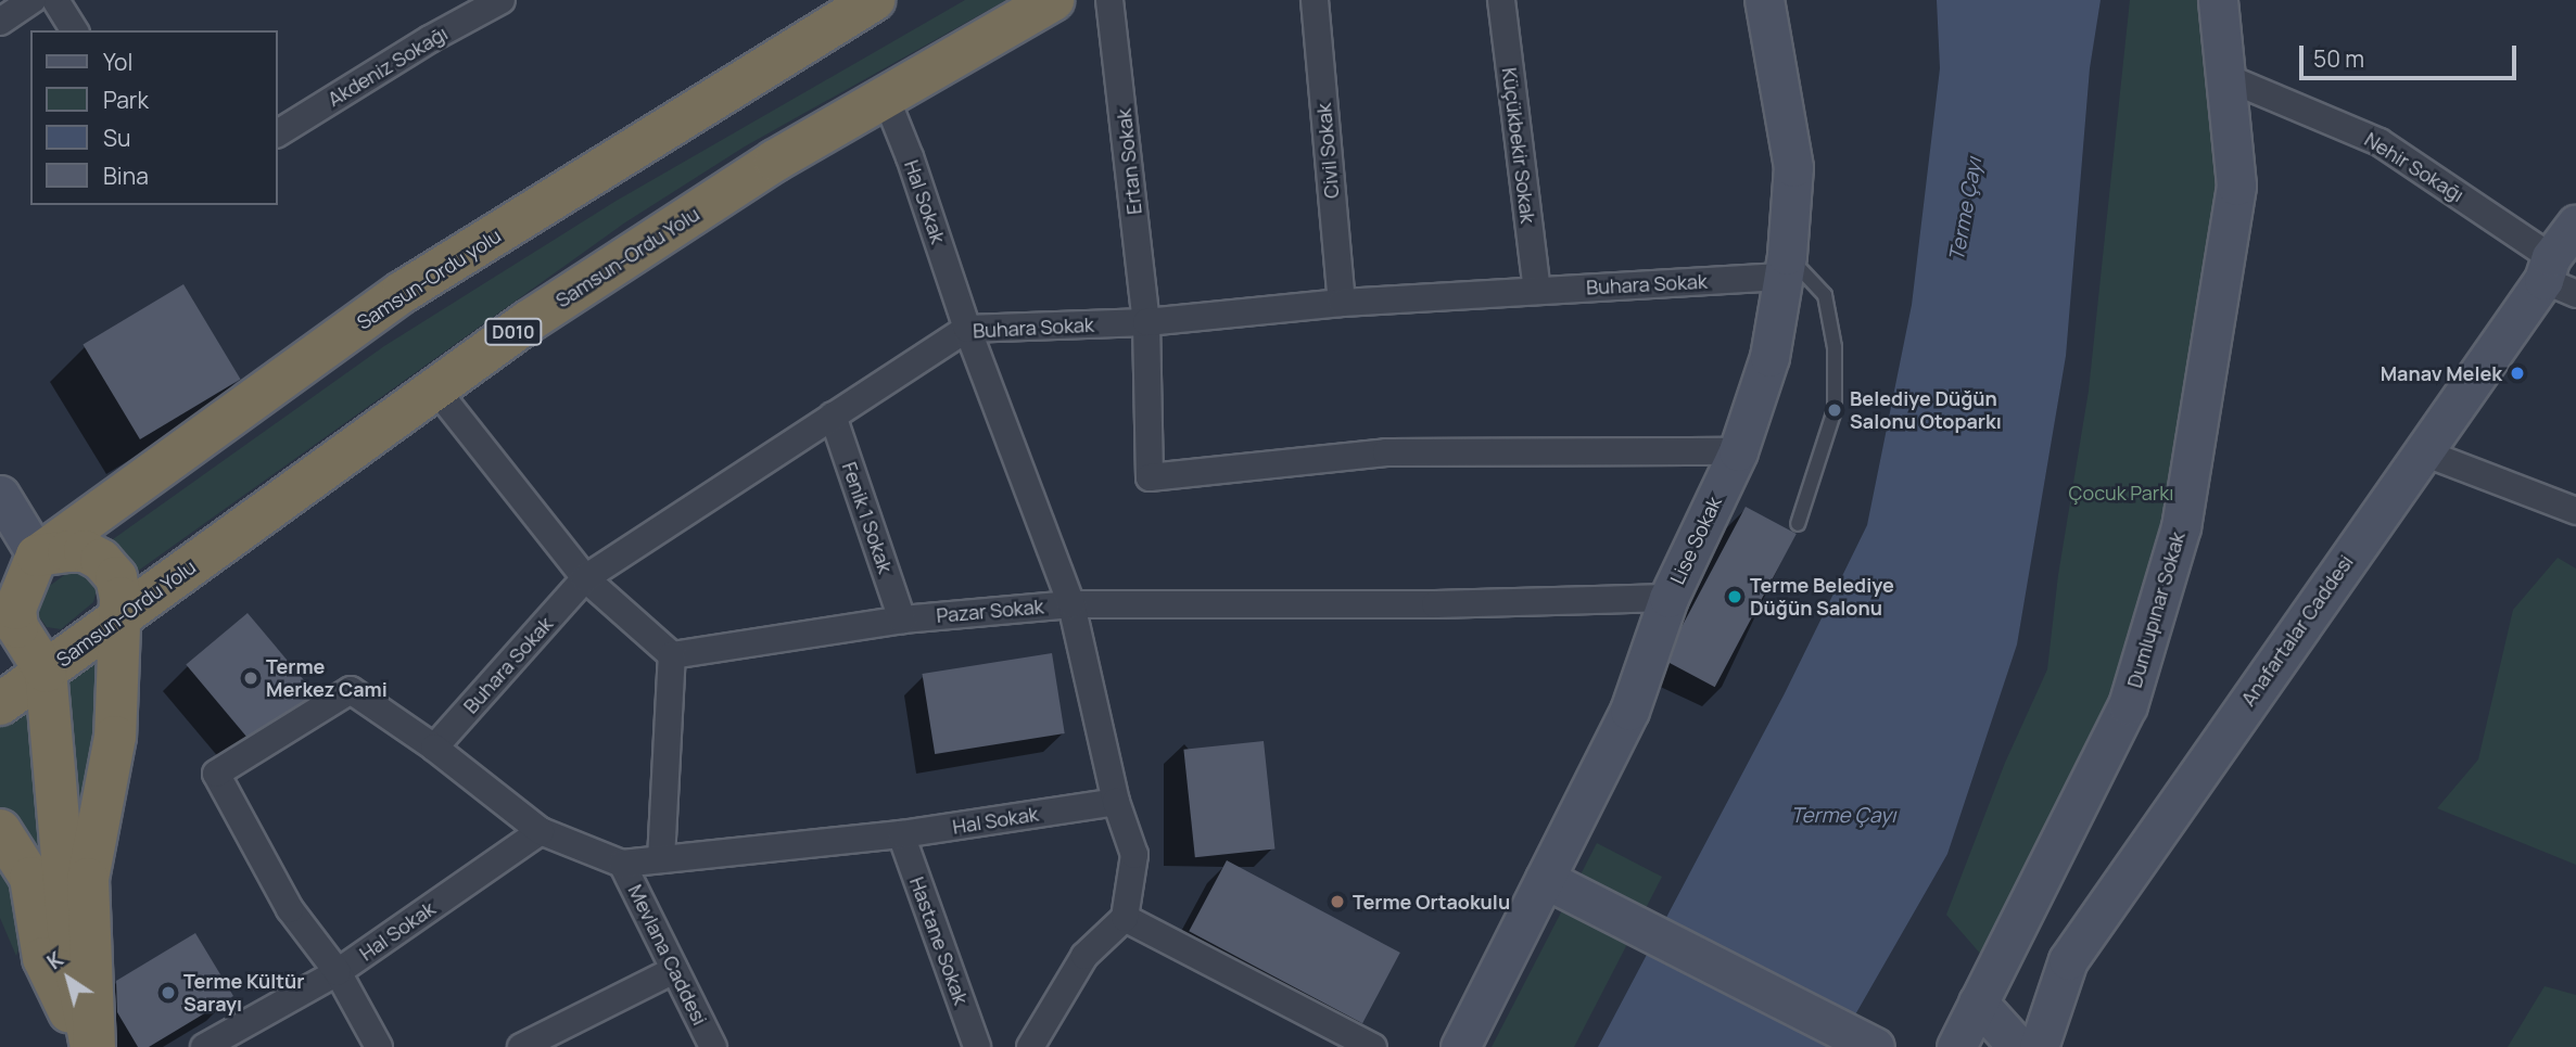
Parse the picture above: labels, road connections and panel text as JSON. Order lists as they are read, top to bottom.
{
  "streets": {
    "highway": ["Samsun-Ordu Yolu", "Samsun-Ordu yolu", "D010"],
    "street": [
      "Akdeniz Sokağı",
      "Küçükbekir Sokak",
      "Civil Sokak",
      "Ertan Sokak",
      "Nehir Sokağı",
      "Hal Sokak",
      "Buhara Sokak",
      "Fenik 1 Sokak",
      "Lise Sokak",
      "Dumlupınar Sokak",
      "Pazar Sokak",
      "Anafartalar Caddesi",
      "Hastane Sokak",
      "Mevlana Caddesi"
    ]
  },
  "crossings": [
    ["Küçükbekir Sokak", "Buhara Sokak"],
    ["Civil Sokak", "Buhara Sokak"],
    ["Ertan Sokak", "Buhara Sokak"],
    ["Ertan Sokak", "Lise Sokak"],
    ["Nehir Sokağı", "Dumlupınar Sokak"],
    ["Nehir Sokağı", "Anafartalar Caddesi"],
    ["Hal Sokak", "Samsun-Ordu Yolu"],
    ["Hal Sokak", "Buhara Sokak"],
    ["Hal Sokak", "Pazar Sokak"],
    ["Hal Sokak", "Hastane Sokak"],
    ["Hal Sokak", "Mevlana Caddesi"],
    ["Samsun-Ordu Yolu", "Samsun-Ordu yolu"],
    ["Buhara Sokak", "Fenik 1 Sokak"],
    ["Buhara Sokak", "Lise Sokak"],
    ["Fenik 1 Sokak", "Pazar Sokak"],
    ["Lise Sokak", "Pazar Sokak"]
  ],
  "water": ["Terme Çayı"],
  "parks": ["Çocuk Parkı"],
  "places": [
    "Manav Melek",
    "Belediye Düğün Salonu Otoparkı",
    "Terme Belediye Düğün Salonu",
    "Terme Merkez Cami",
    "Terme Ortaokulu",
    "Terme Kültür Sarayı"
  ],
  "legend": [
    "Yol",
    "Park",
    "Su",
    "Bina"
  ],
  "scale_bar": "50 m",
  "north": "top left"
}
